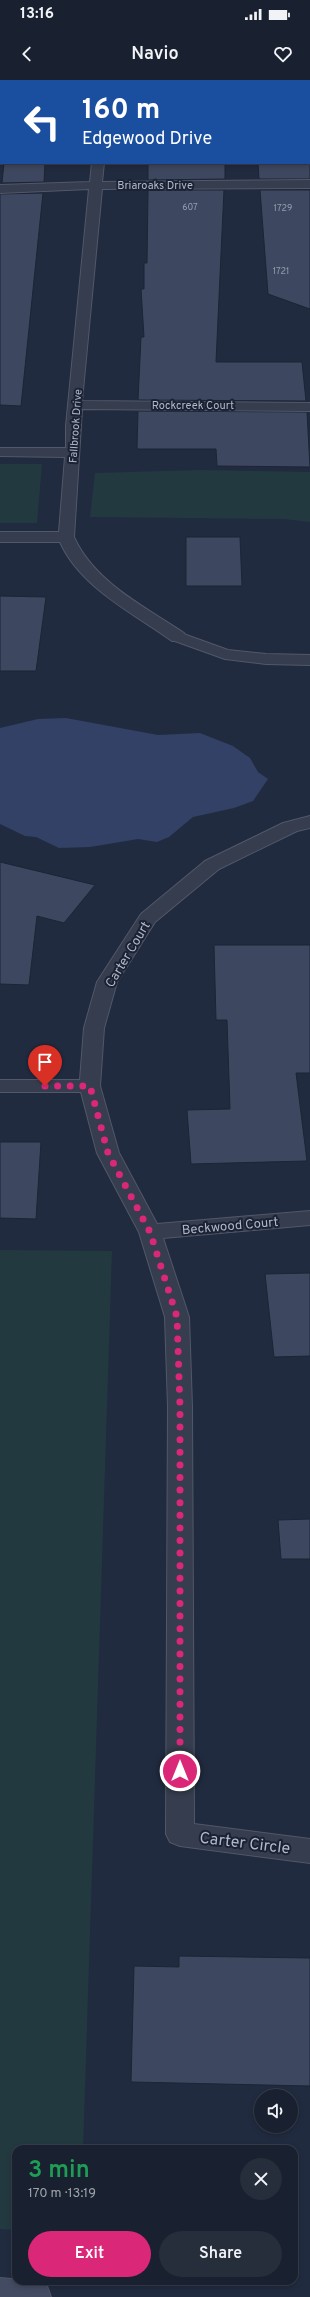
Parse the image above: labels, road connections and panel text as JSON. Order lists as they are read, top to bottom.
{
  "streets": {
    "street": [
      "Briaroaks Drive",
      "Rockcreek Court",
      "Fallbrook Drive",
      "Carter Court",
      "Beckwood Court",
      "Carter Circle"
    ]
  },
  "crossings": [
    ["Briaroaks Drive", "Fallbrook Drive"],
    ["Rockcreek Court", "Fallbrook Drive"],
    ["Carter Court", "Beckwood Court"],
    ["Carter Court", "Carter Circle"]
  ],
  "house_numbers": ["607", "1729", "1721"],
  "page": {
    "status": "13:16",
    "header": "Navio",
    "turn": ["160 m", "Edgewood Drive"],
    "heading": ["3 min", "170 m · 13:19"],
    "buttons": ["Exit", "Share"]
  }
}
